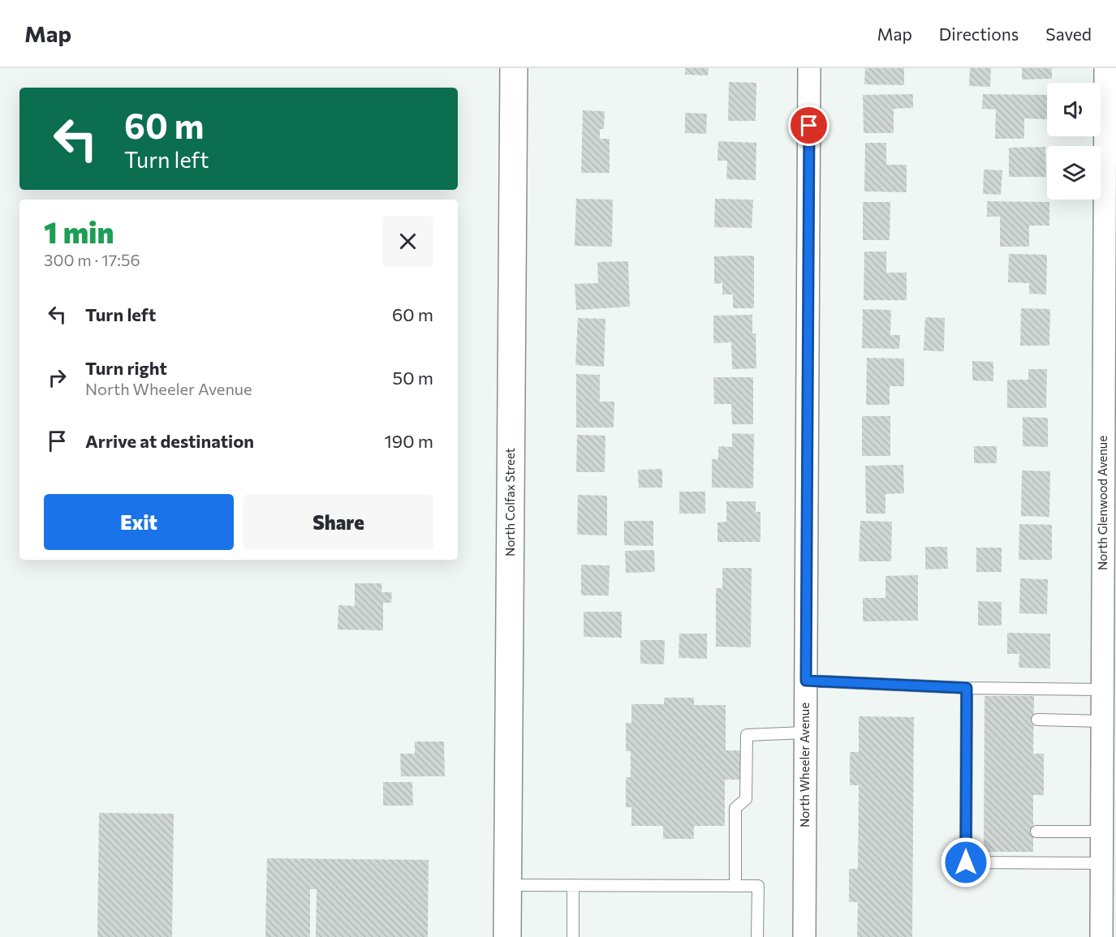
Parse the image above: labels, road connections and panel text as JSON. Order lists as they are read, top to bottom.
{
  "streets": {
    "street": ["North Colfax Street", "North Glenwood Avenue", "North Wheeler Avenue"]
  },
  "page": {
    "header": "Map",
    "nav": ["Map", "Directions", "Saved"],
    "turn": ["60 m", "Turn left"],
    "heading": ["1 min", "300 m · 17:56"],
    "list": [
      {
        "name": "Turn left",
        "value": "60 m"
      },
      {
        "name": "Turn right",
        "note": "North Wheeler Avenue",
        "value": "50 m"
      },
      {
        "name": "Arrive at destination",
        "value": "190 m"
      }
    ],
    "buttons": ["Exit", "Share"]
  }
}
